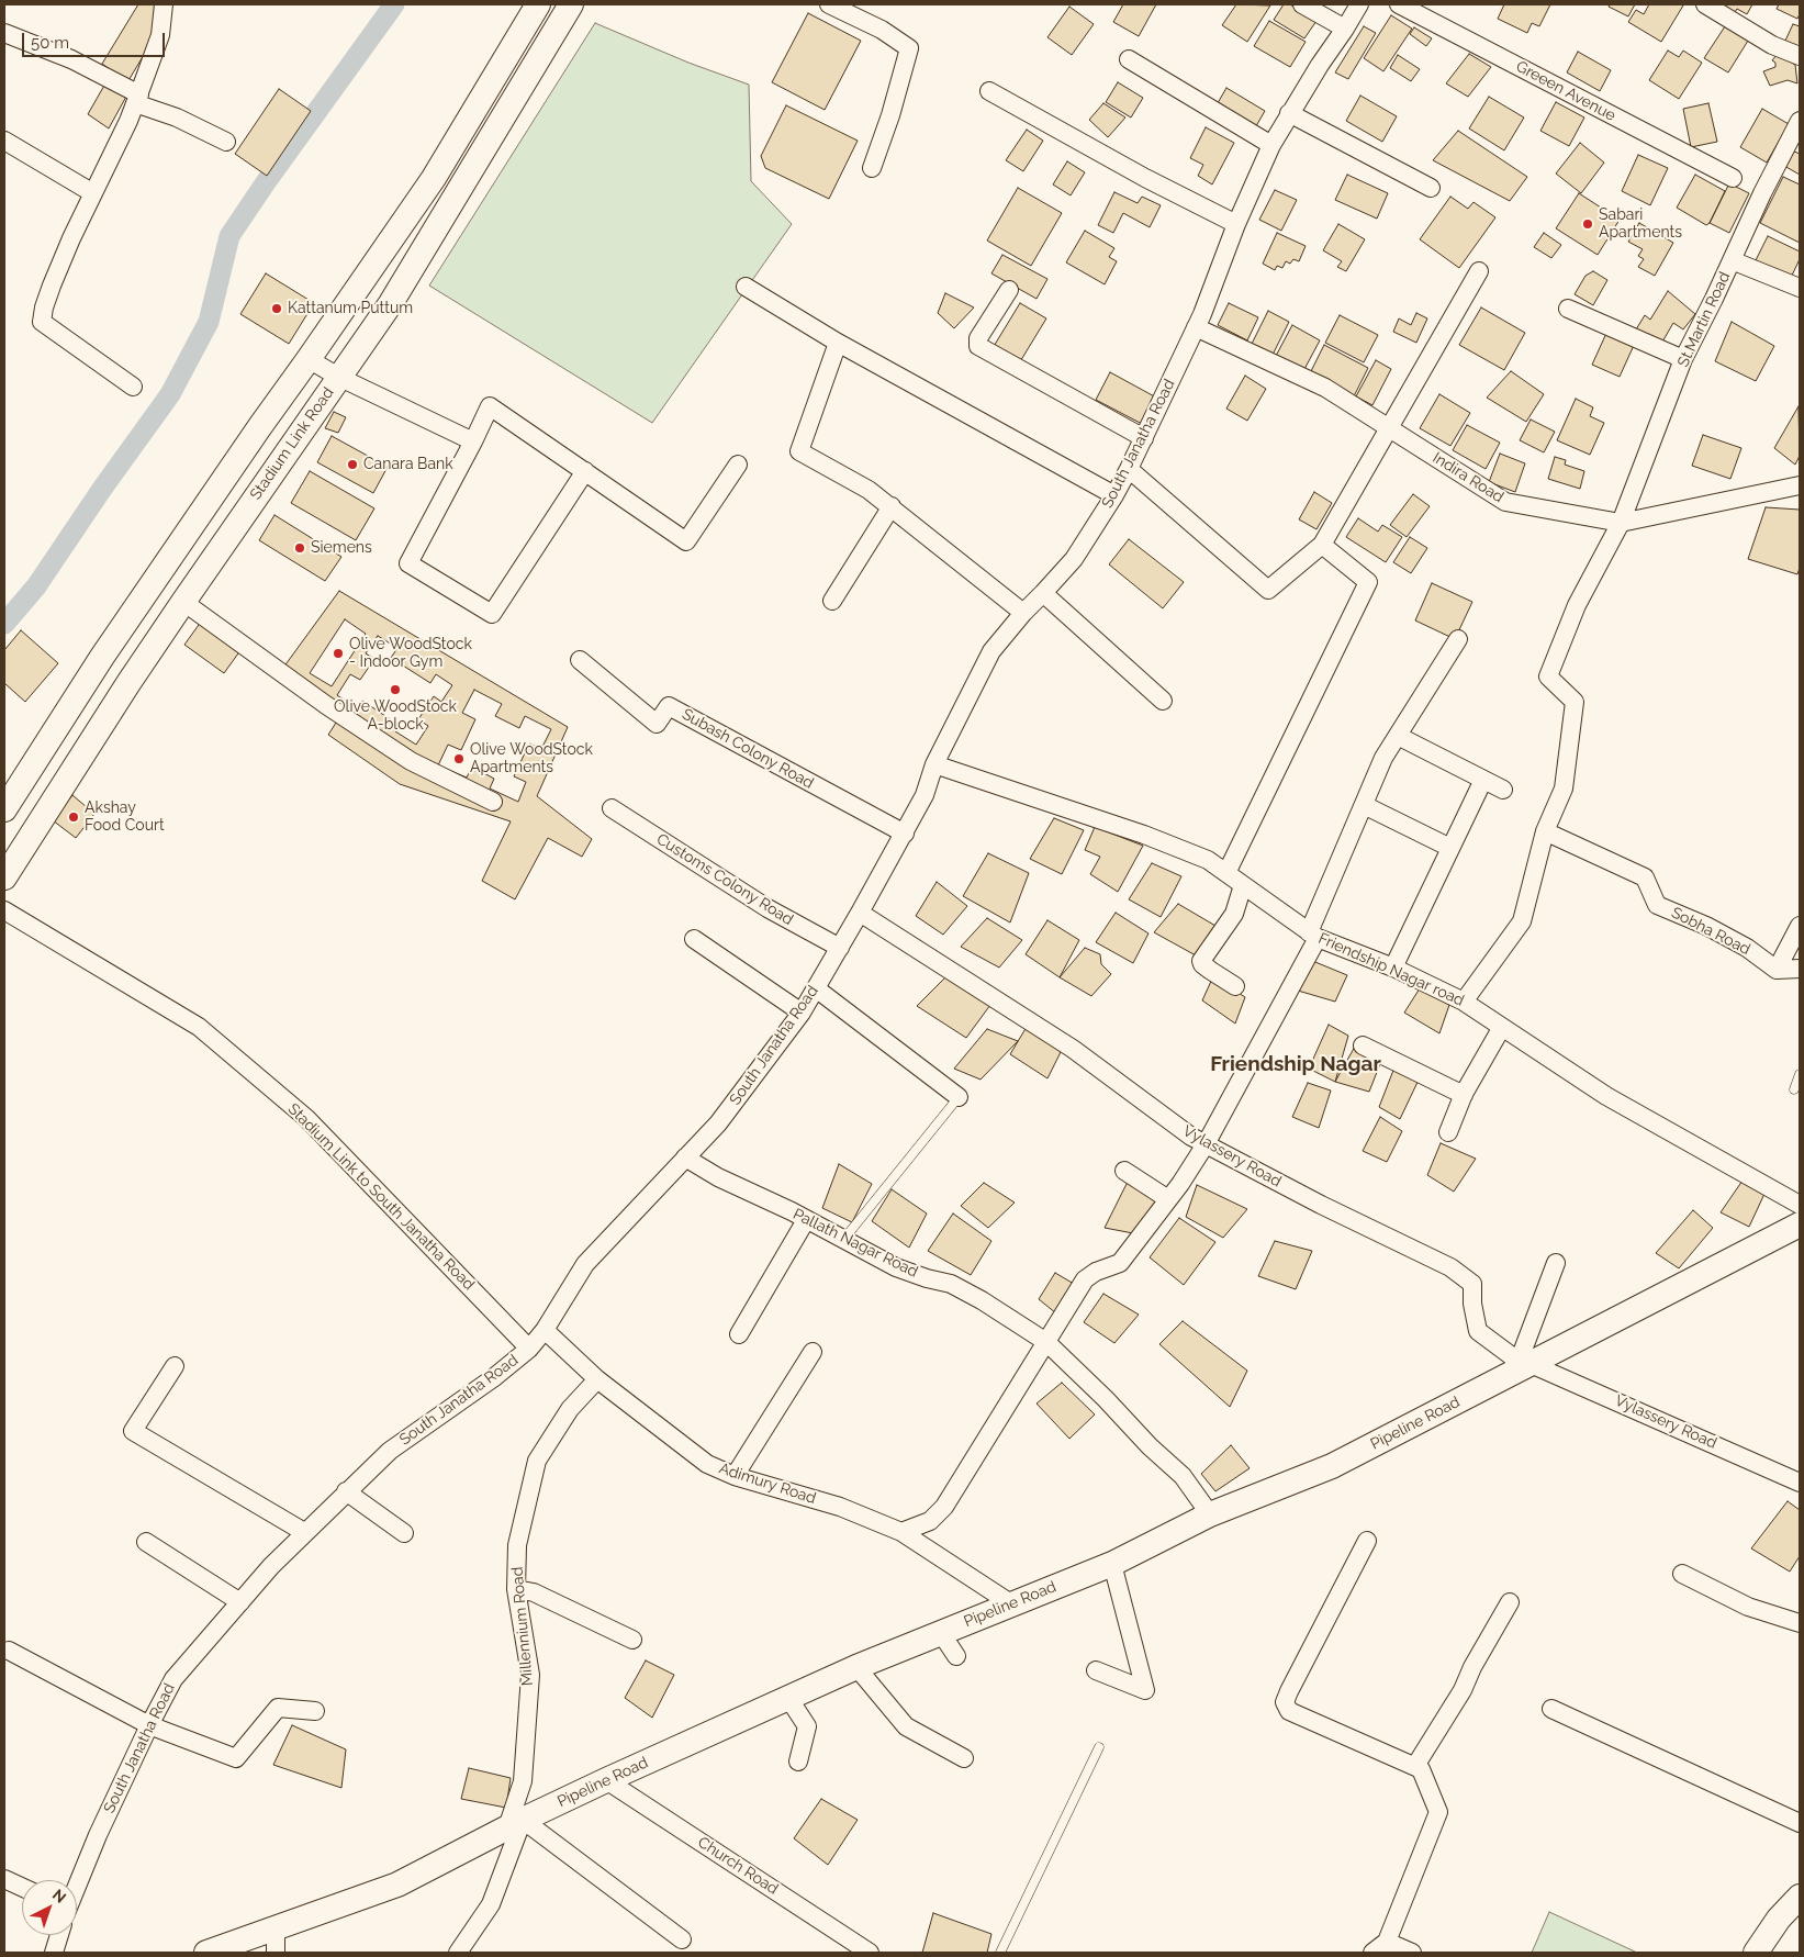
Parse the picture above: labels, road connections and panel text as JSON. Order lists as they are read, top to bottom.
{
  "streets": {
    "street": [
      "Greeen Avenue",
      "St.Martin Road",
      "Stadium Link Road",
      "South Janatha Road",
      "Indira Road",
      "Subash Colony Road",
      "Customs Colony Road",
      "Sobha Road",
      "Friendship Nagar road",
      "Vylassery Road",
      "Stadium Link to South Janatha Road",
      "Pallath Nagar Road",
      "Pipeline Road",
      "Adimury Road",
      "Millennium Road",
      "Church Road"
    ]
  },
  "crossings": [
    ["St.Martin Road", "Indira Road"],
    ["St.Martin Road", "Sobha Road"],
    ["South Janatha Road", "Indira Road"],
    ["South Janatha Road", "Subash Colony Road"],
    ["South Janatha Road", "Customs Colony Road"],
    ["South Janatha Road", "Friendship Nagar road"],
    ["South Janatha Road", "Vylassery Road"],
    ["South Janatha Road", "Stadium Link to South Janatha Road"],
    ["South Janatha Road", "Pallath Nagar Road"],
    ["South Janatha Road", "Adimury Road"],
    ["Vylassery Road", "Pipeline Road"],
    ["Pallath Nagar Road", "Pipeline Road"],
    ["Pipeline Road", "Adimury Road"],
    ["Pipeline Road", "Millennium Road"],
    ["Pipeline Road", "Church Road"],
    ["Adimury Road", "Millennium Road"]
  ],
  "districts": ["Friendship Nagar"],
  "places": [
    "Sabari Apartments",
    "Kattanum Puttum",
    "Canara Bank",
    "Siemens",
    "Olive WoodStock - Indoor Gym",
    "Olive WoodStock A-block",
    "Olive WoodStock Apartments",
    "Akshay Food Court"
  ],
  "scale_bar": "50 m",
  "north": "top right"
}
